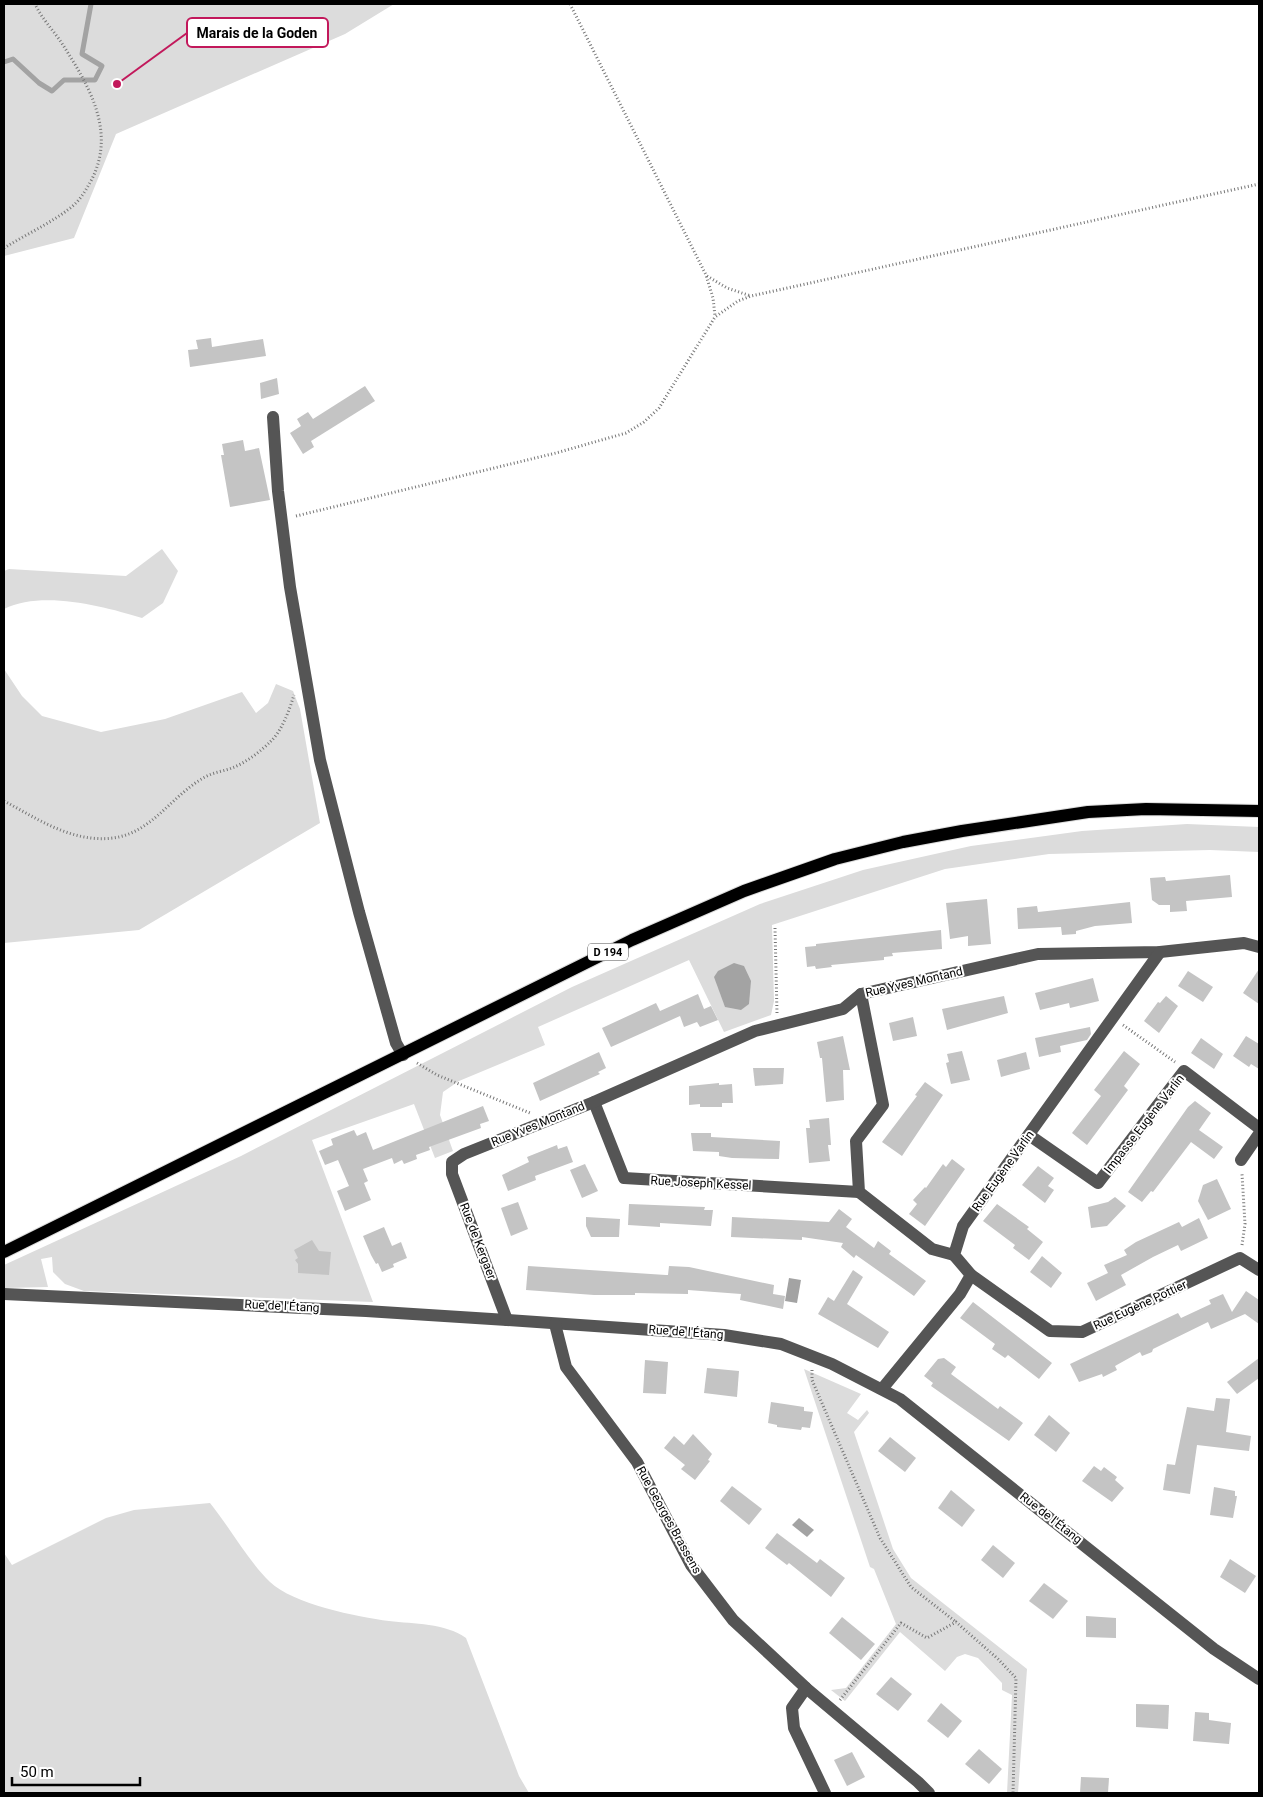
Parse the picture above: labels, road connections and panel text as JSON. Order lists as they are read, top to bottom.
{
  "streets": {
    "main road": ["D 194"],
    "street": [
      "Rue Yves Montand",
      "Impasse Eugène Varlin",
      "Rue Eugène Varlin",
      "Rue Joseph Kessel",
      "Rue de Kergaer",
      "Rue Eugène Pottier",
      "Rue de l'Étang",
      "Rue Georges Brassens"
    ]
  },
  "crossings": [
    ["Rue Yves Montand", "Rue Eugène Varlin"],
    ["Rue Yves Montand", "Rue Joseph Kessel"],
    ["Rue Yves Montand", "Rue de Kergaer"],
    ["Impasse Eugène Varlin", "Rue Eugène Varlin"],
    ["Rue de Kergaer", "Rue de l'Étang"],
    ["Rue de l'Étang", "Rue Georges Brassens"]
  ],
  "places": ["Marais de la Goden"],
  "scale_bar": "50 m"
}
